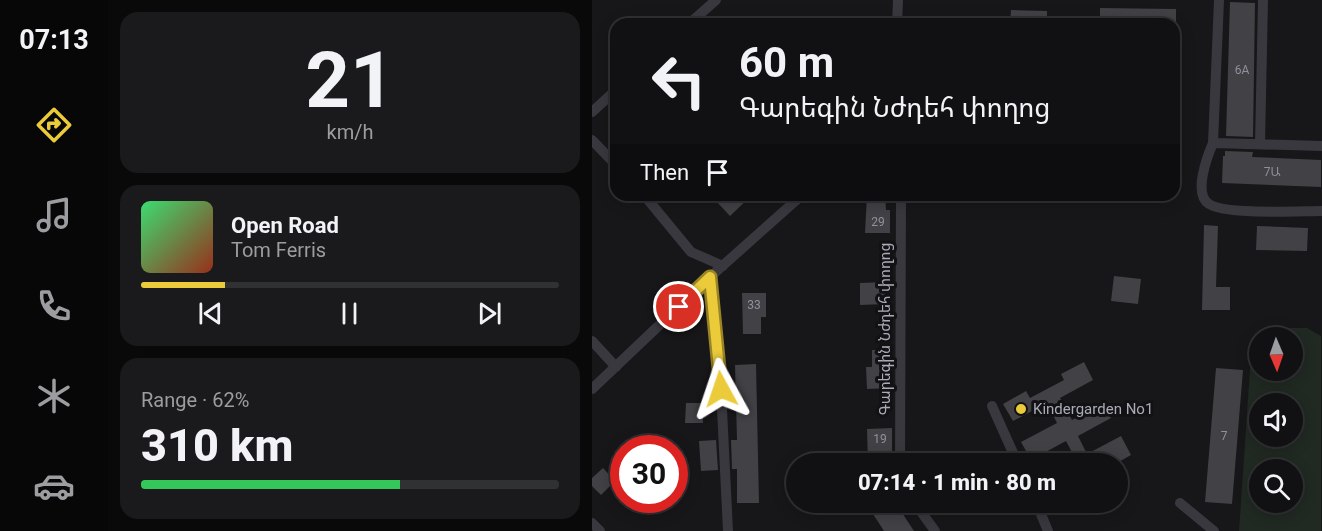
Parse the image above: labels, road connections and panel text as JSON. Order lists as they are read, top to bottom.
{
  "streets": {
    "street": ["Գարեգին Նժդեհ փողոց"]
  },
  "places": ["Kindergarden No1"],
  "house_numbers": [
    "6A",
    "7Ա",
    "29",
    "33",
    "7",
    "19"
  ],
  "north": "bottom",
  "page": {
    "tabs": "07:13",
    "tile": [
      ["21", "km/h"],
      ["Range · 62%", "310 km"]
    ],
    "turn": ["60 m", "Գարեգին Նժդեհ փողոց"],
    "then": "Then",
    "song": ["Open Road", "Tom Ferris"],
    "limit": "30",
    "trip": "07:14 · 1 min · 80 m"
  }
}
